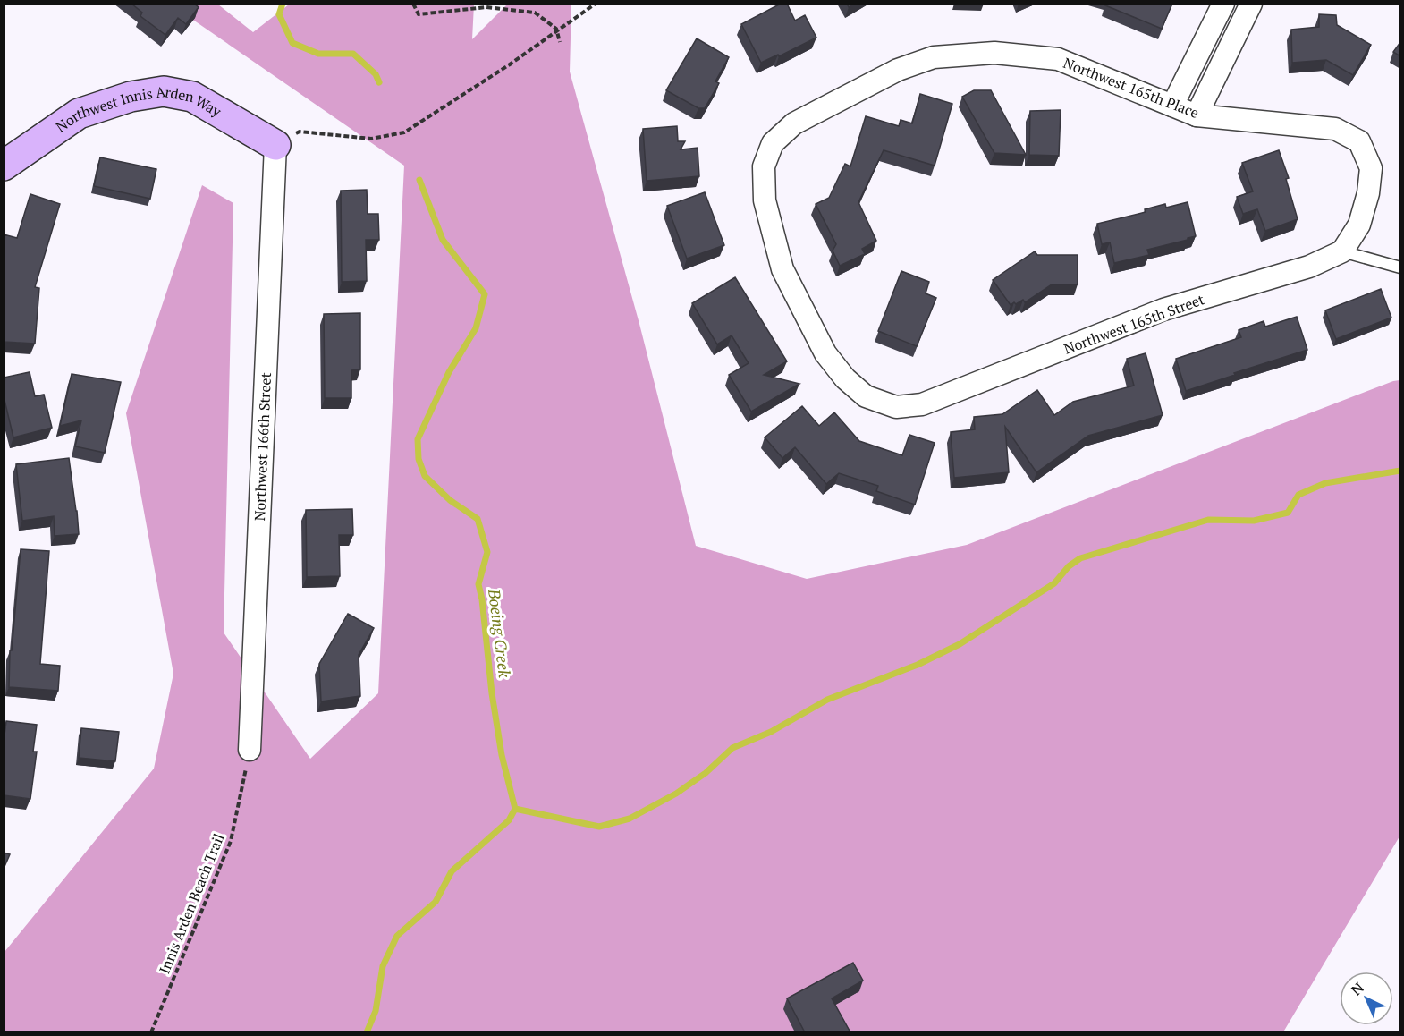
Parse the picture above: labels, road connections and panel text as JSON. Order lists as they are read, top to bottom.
{
  "streets": {
    "street": [
      "Northwest 165th Place",
      "Northwest Innis Arden Way",
      "Northwest 165th Street",
      "Northwest 166th Street"
    ],
    "path": ["Innis Arden Beach Trail"]
  },
  "crossings": [
    ["Northwest 165th Place", "Northwest 165th Street"],
    ["Northwest Innis Arden Way", "Northwest 166th Street"],
    ["Northwest 166th Street", "Innis Arden Beach Trail"]
  ],
  "water": ["Boeing Creek"],
  "north": "top left"
}
